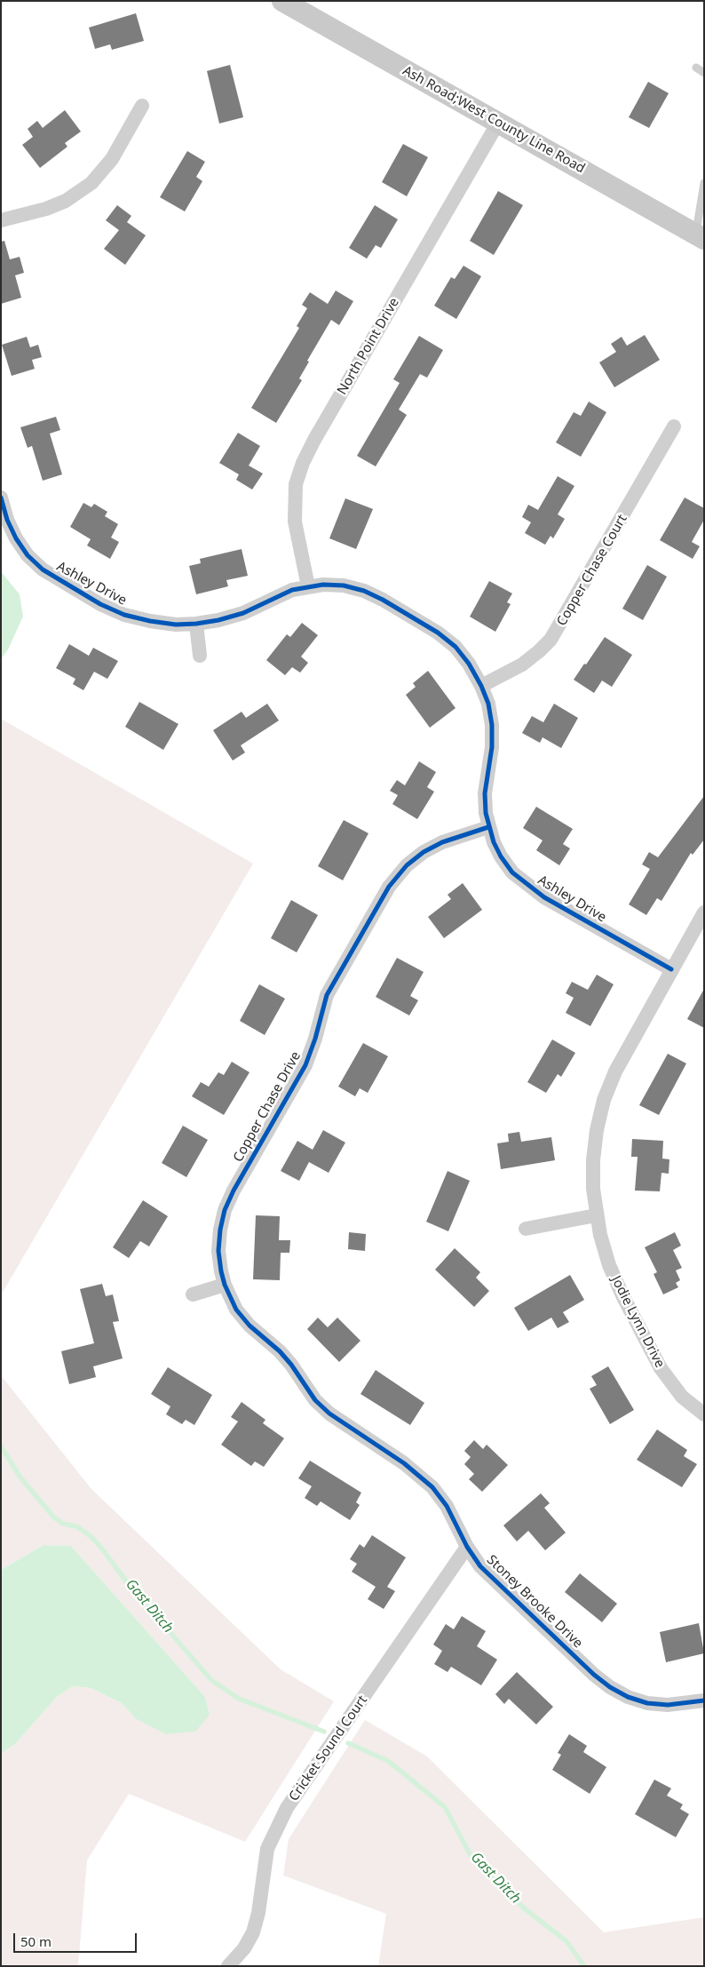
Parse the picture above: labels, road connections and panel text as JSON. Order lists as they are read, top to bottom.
{
  "streets": {
    "main road": ["Ash Road;West County Line Road"],
    "street": [
      "North Point Drive",
      "Copper Chase Court",
      "Ashley Drive",
      "Copper Chase Drive",
      "Jodie Lynn Drive",
      "Stoney Brooke Drive",
      "Cricket Sound Court"
    ]
  },
  "crossings": [
    ["Ash Road;West County Line Road", "North Point Drive"],
    ["North Point Drive", "Ashley Drive"],
    ["Copper Chase Court", "Ashley Drive"],
    ["Ashley Drive", "Copper Chase Drive"],
    ["Ashley Drive", "Jodie Lynn Drive"],
    ["Copper Chase Drive", "Stoney Brooke Drive"],
    ["Stoney Brooke Drive", "Cricket Sound Court"]
  ],
  "water": ["Gast Ditch"],
  "scale_bar": "50 m"
}
